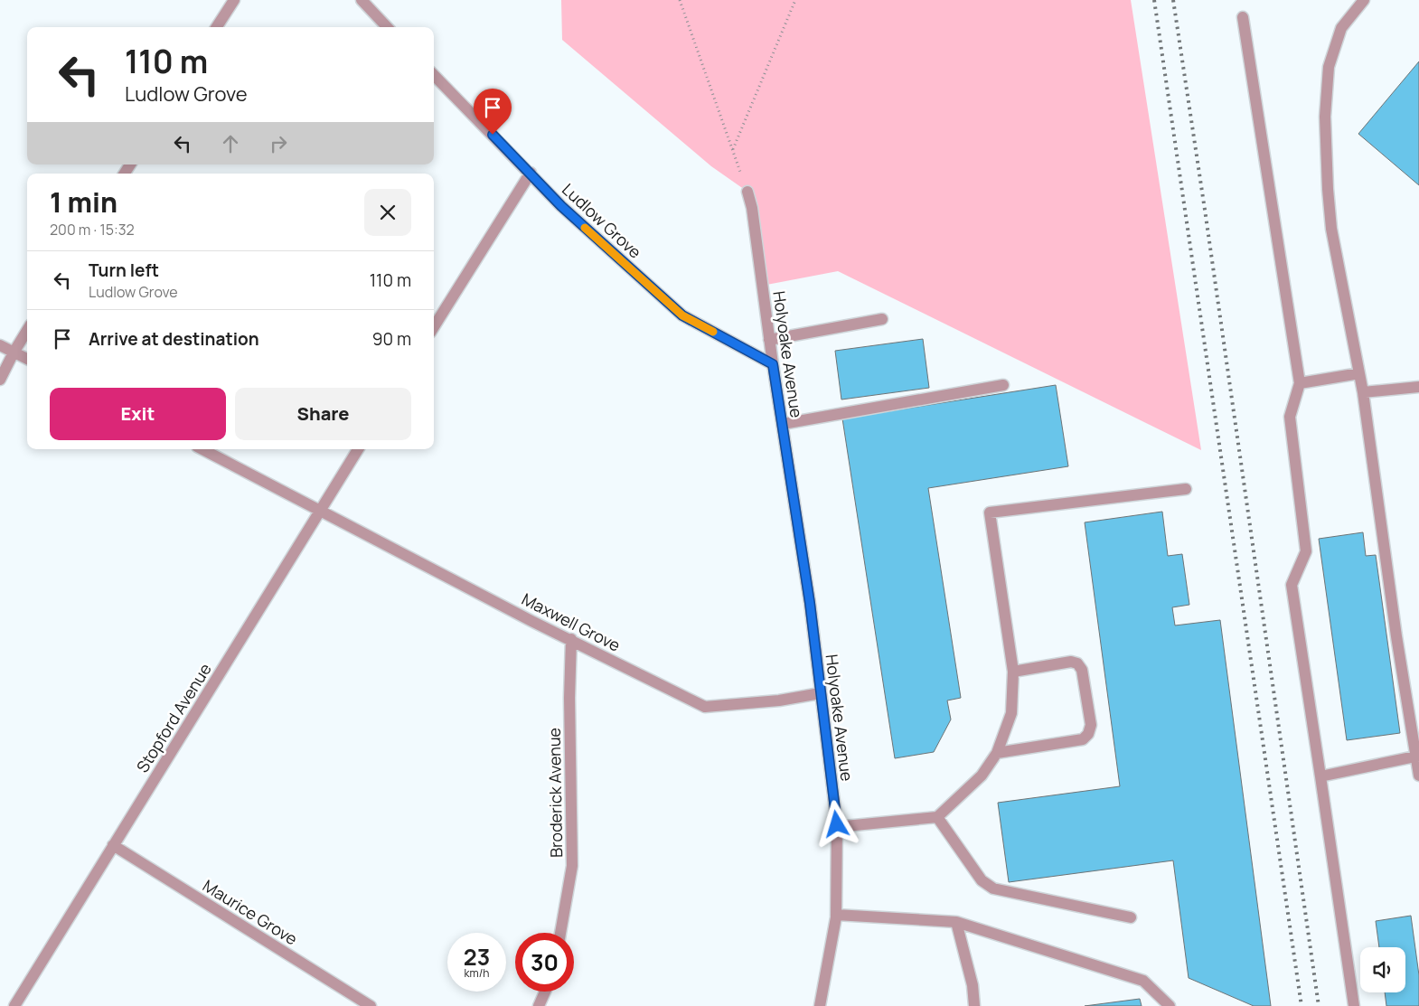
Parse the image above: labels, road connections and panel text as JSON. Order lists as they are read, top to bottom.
{
  "streets": {
    "street": [
      "Ludlow Grove",
      "Holyoake Avenue",
      "Maxwell Grove",
      "Stopford Avenue",
      "Broderick Avenue",
      "Maurice Grove"
    ]
  },
  "crossings": [
    ["Ludlow Grove", "Holyoake Avenue"],
    ["Holyoake Avenue", "Maxwell Grove"],
    ["Maxwell Grove", "Stopford Avenue"],
    ["Maxwell Grove", "Broderick Avenue"],
    ["Stopford Avenue", "Maurice Grove"]
  ],
  "page": {
    "turn": ["110 m", "Ludlow Grove"],
    "heading": ["1 min", "200 m · 15:32"],
    "list": [
      {
        "name": "Turn left",
        "note": "Ludlow Grove",
        "value": "110 m"
      },
      {
        "name": "Arrive at destination",
        "value": "90 m"
      }
    ],
    "buttons": ["Exit", "Share"],
    "speed": "23 km/h",
    "limit": "30"
  }
}
